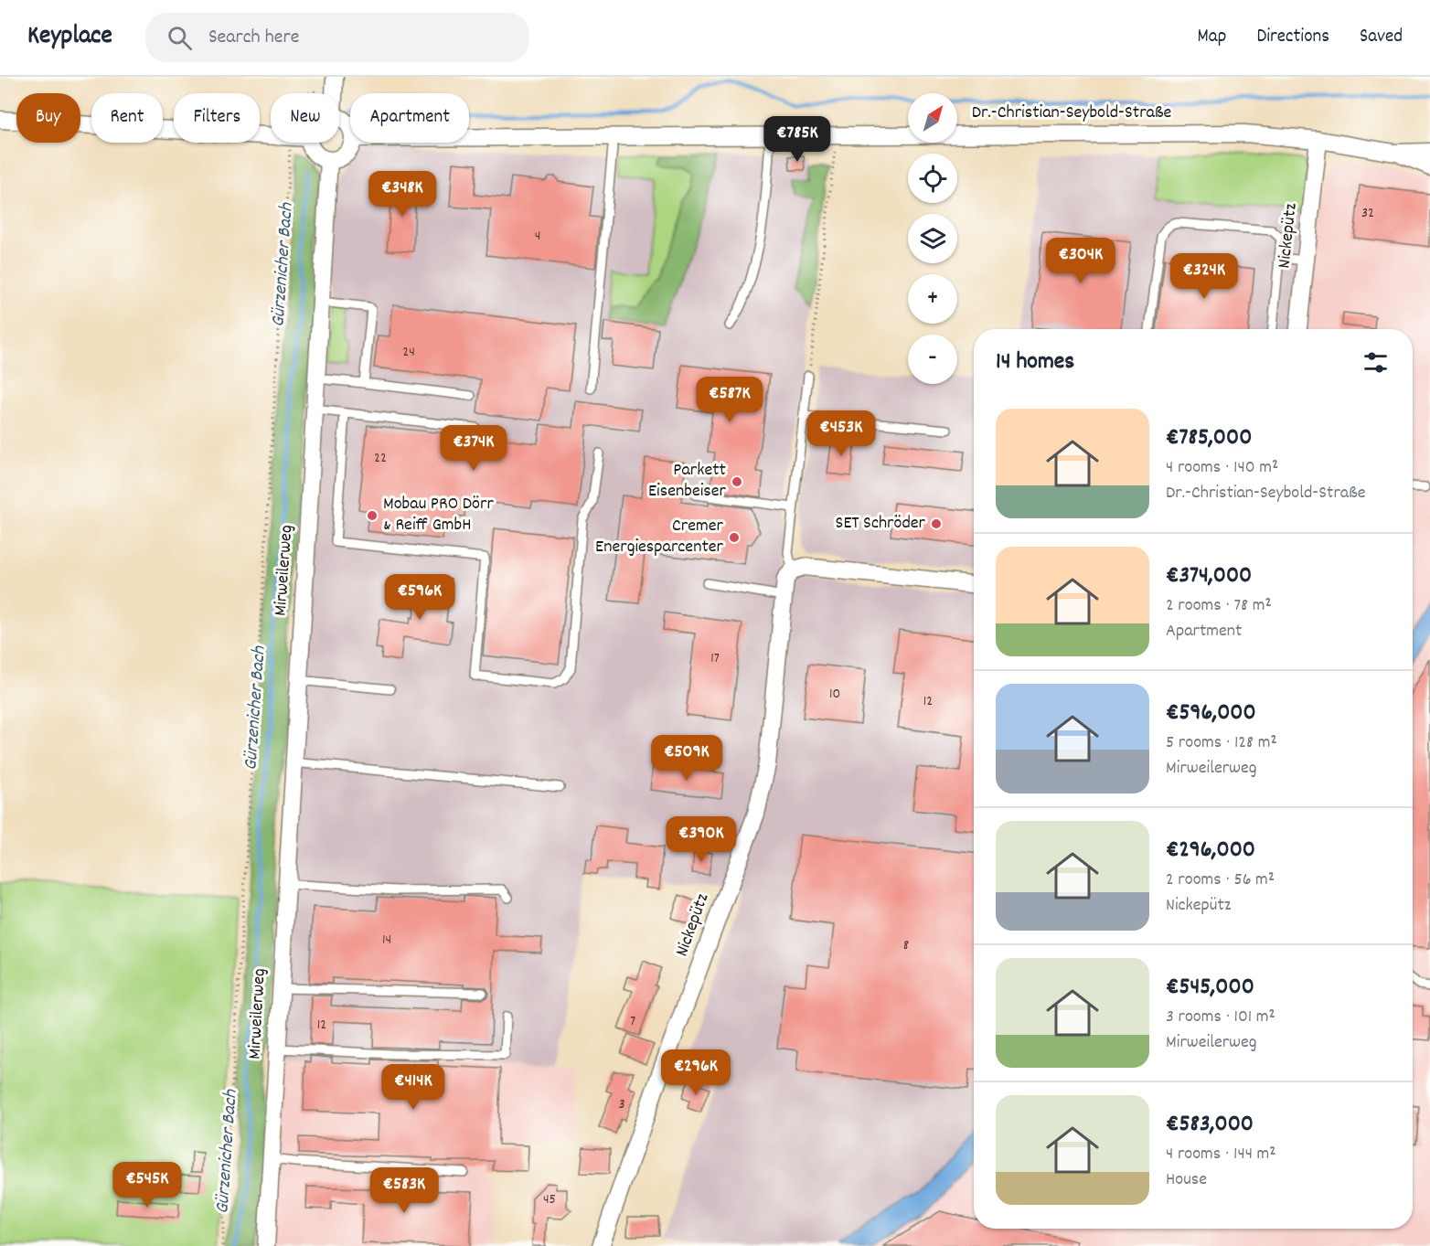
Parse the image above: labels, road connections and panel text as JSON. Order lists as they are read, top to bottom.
{
  "streets": {
    "street": ["Dr.-Christian-Seybold-Straße", "Nickepütz", "Mirweilerweg"]
  },
  "crossings": [
    ["Dr.-Christian-Seybold-Straße", "Nickepütz"]
  ],
  "water": ["Gürzenicher Bach"],
  "places": [
    "Parkett Eisenbeiser",
    "Mobau PRO Dörr & Reiff GmbH",
    "SET Schröder",
    "Cremer Energiesparcenter"
  ],
  "house_numbers": [
    "32",
    "4",
    "24",
    "22",
    "17",
    "10",
    "12",
    "14",
    "8",
    "7",
    "12",
    "3",
    "45"
  ],
  "north": "top right",
  "page": {
    "header": "Keyplace",
    "search": "Search here",
    "nav": ["Map", "Directions", "Saved"],
    "map_buttons": ["+", "−"],
    "chip": [
      "Buy",
      "Rent",
      "Filters",
      "New",
      "Apartment"
    ],
    "price": [
      "€785K",
      "€348K",
      "€304K",
      "€324K",
      "€587K",
      "€453K",
      "€374K",
      "€596K",
      "€509K",
      "€390K",
      "€296K",
      "€414K",
      "€545K",
      "€583K"
    ],
    "heading": "14 homes",
    "list": [
      {
        "name": "€785,000",
        "note": "4 rooms · 140 m² · Dr.-Christian-Seybold-Straße"
      },
      {
        "name": "€374,000",
        "note": "2 rooms · 78 m² · Apartment"
      },
      {
        "name": "€596,000",
        "note": "5 rooms · 128 m² · Mirweilerweg"
      },
      {
        "name": "€296,000",
        "note": "2 rooms · 56 m² · Nickepütz"
      },
      {
        "name": "€545,000",
        "note": "3 rooms · 101 m² · Mirweilerweg"
      },
      {
        "name": "€583,000",
        "note": "4 rooms · 144 m² · House"
      }
    ]
  }
}
